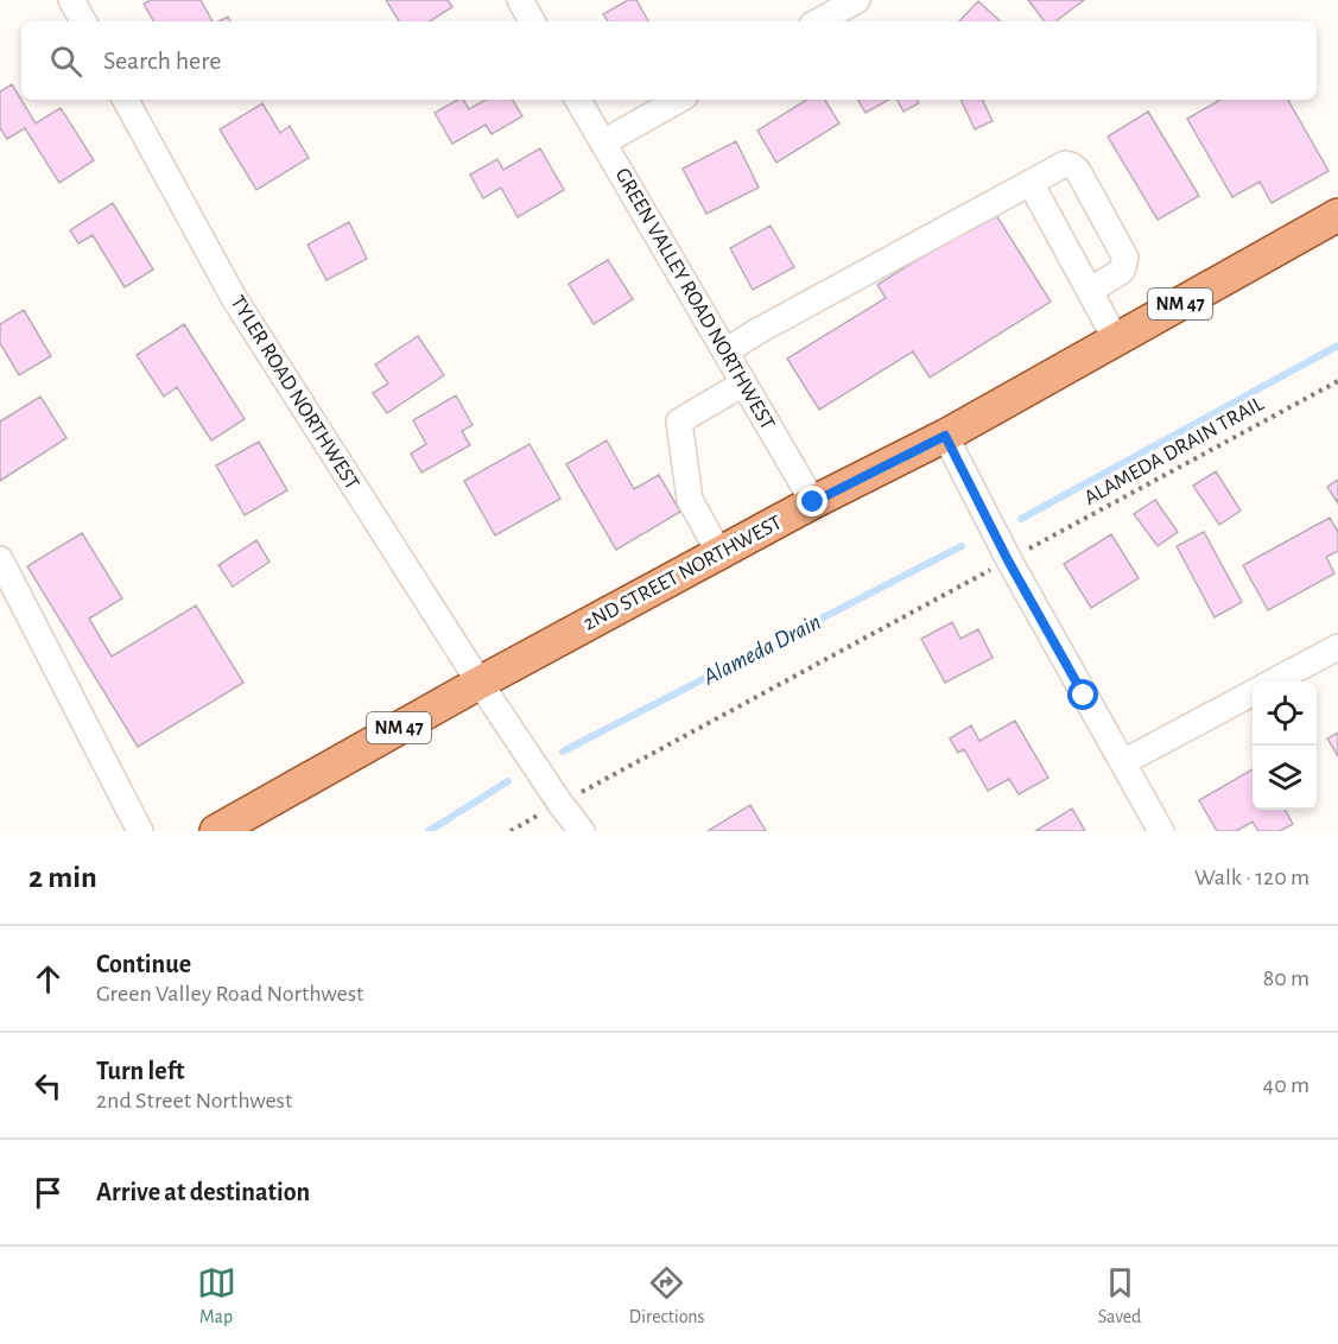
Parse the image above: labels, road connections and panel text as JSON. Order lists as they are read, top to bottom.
{
  "streets": {
    "main road": ["NM 47", "2ND STREET NORTHWEST"],
    "street": ["GREEN VALLEY ROAD NORTHWEST", "TYLER ROAD NORTHWEST"],
    "path": ["ALAMEDA DRAIN TRAIL"]
  },
  "crossings": [
    ["GREEN VALLEY ROAD NORTHWEST", "2ND STREET NORTHWEST"],
    ["TYLER ROAD NORTHWEST", "2ND STREET NORTHWEST"]
  ],
  "water": ["Alameda Drain"],
  "page": {
    "search": "Search here",
    "heading": ["2 min", "Walk · 120 m"],
    "list": [
      ["Continue", "Green Valley Road Northwest", "80 m"],
      ["Turn left", "2nd Street Northwest", "40 m"],
      "Arrive at destination"
    ],
    "nav": ["Map", "Directions", "Saved"]
  }
}
